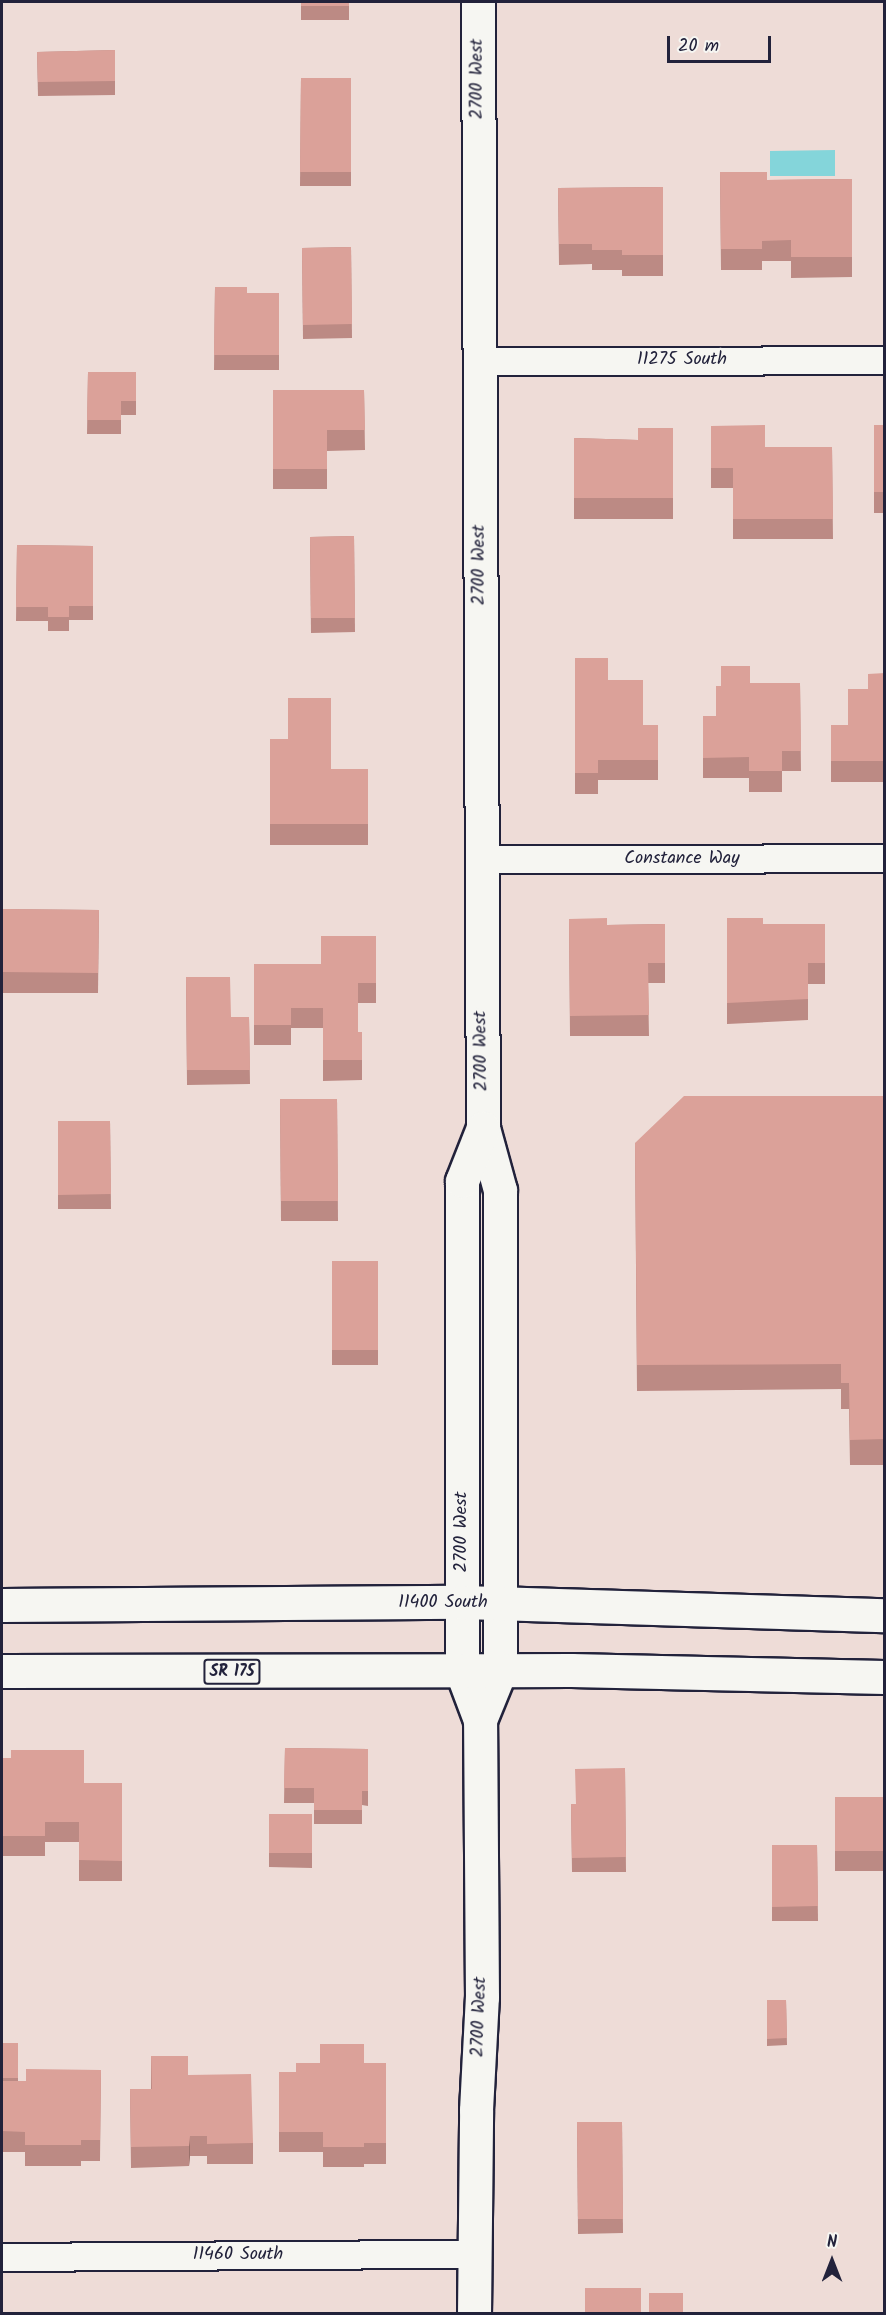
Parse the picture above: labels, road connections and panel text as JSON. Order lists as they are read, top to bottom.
{
  "streets": {
    "main road": ["2700 West", "11400 South", "SR 175"],
    "street": ["11275 South", "Constance Way", "11460 South"]
  },
  "crossings": [
    ["2700 West", "11275 South"],
    ["2700 West", "Constance Way"],
    ["2700 West", "11400 South"],
    ["2700 West", "SR 175"],
    ["2700 West", "11460 South"]
  ],
  "scale_bar": "20 m",
  "north": "top"
}
